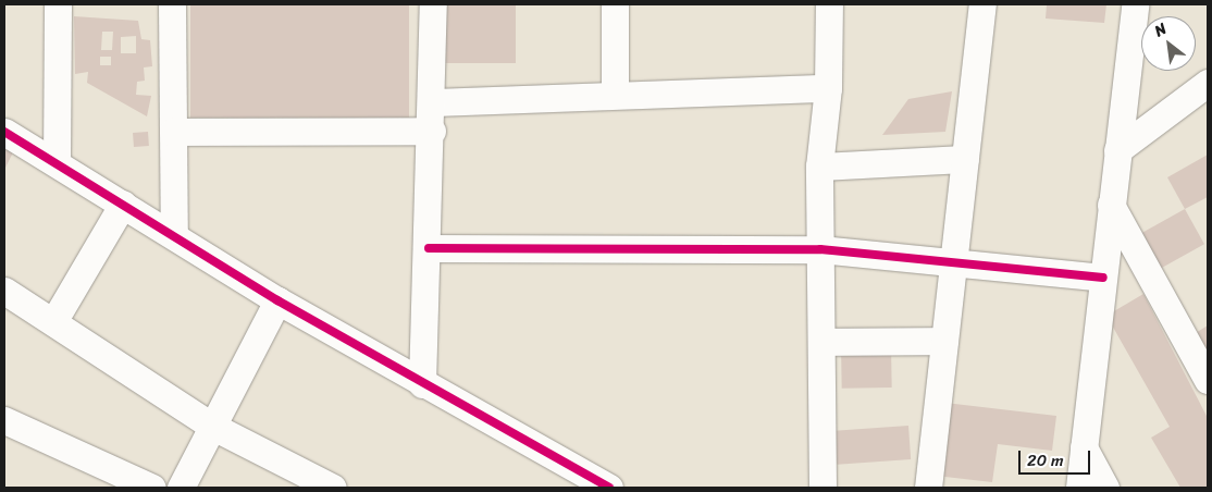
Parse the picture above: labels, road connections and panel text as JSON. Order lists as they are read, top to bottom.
{
  "scale_bar": "20 m",
  "north": "top left"
}
